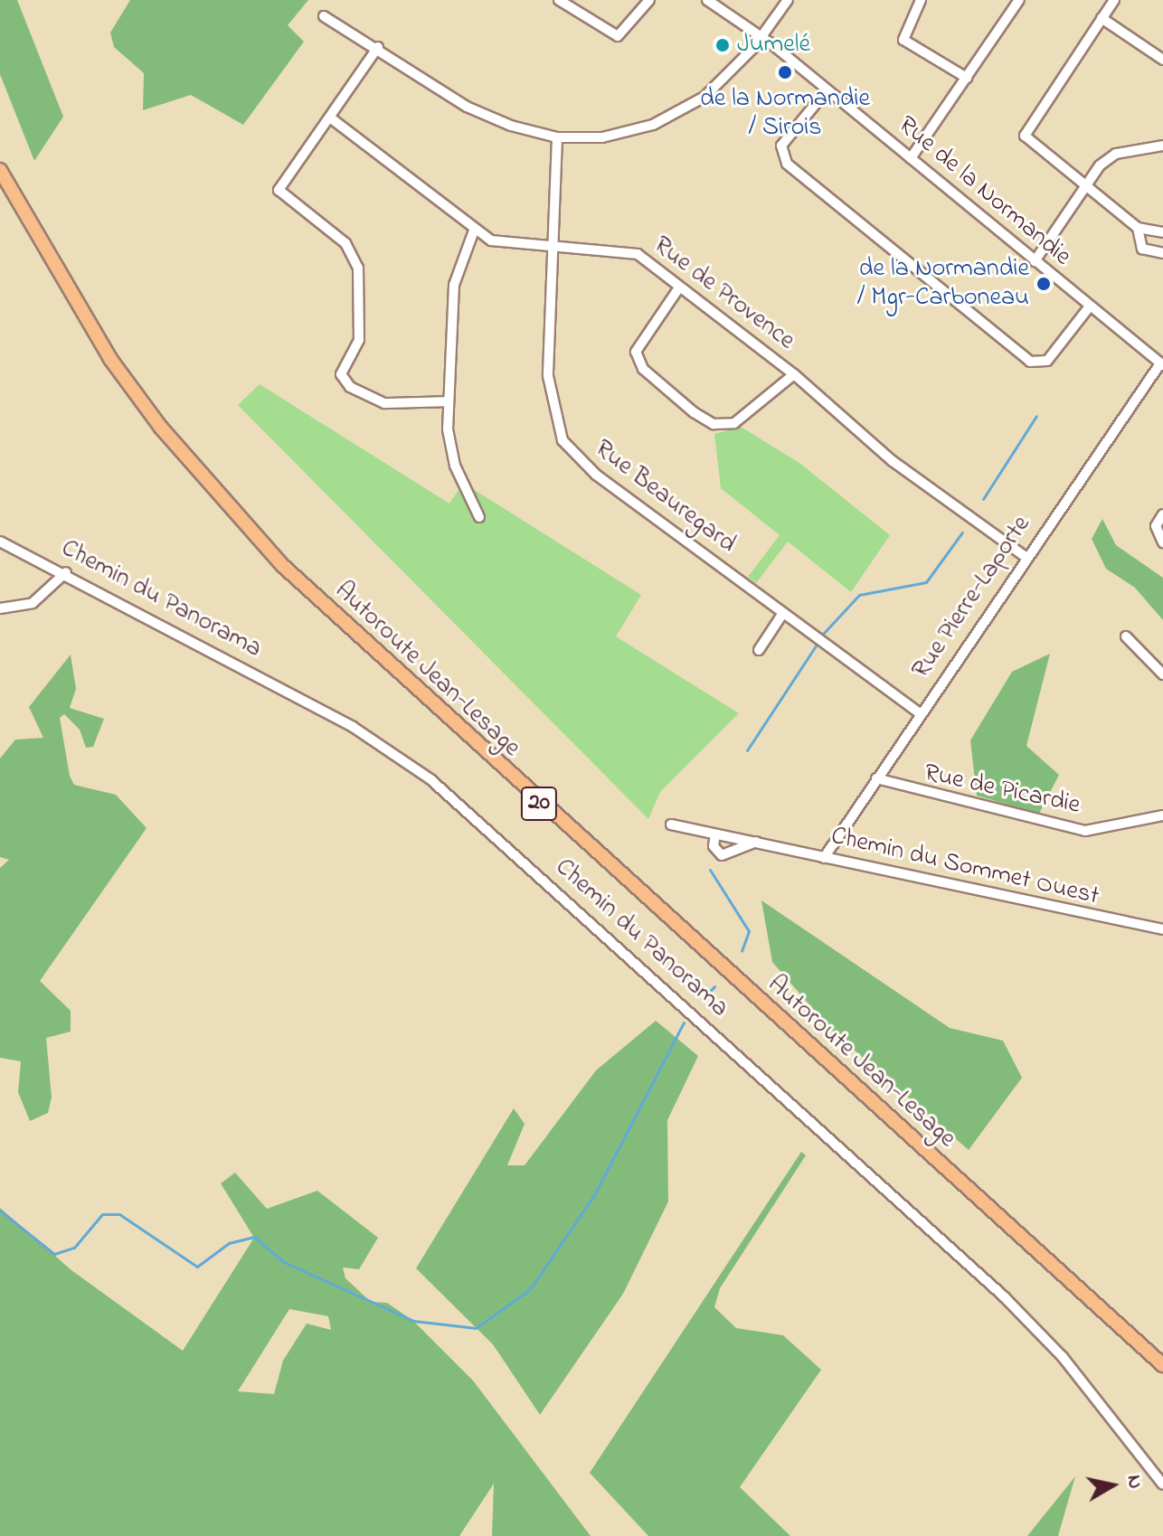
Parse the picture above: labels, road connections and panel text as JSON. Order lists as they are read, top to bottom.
{
  "streets": {
    "highway": ["Autoroute Jean-Lesage", "20"],
    "street": [
      "Rue de la Normandie",
      "Rue de Provence",
      "Rue Beauregard",
      "Rue Pierre-Laporte",
      "Chemin du Panorama",
      "Rue de Picardie",
      "Chemin du Sommet Ouest"
    ]
  },
  "crossings": [
    ["Rue de la Normandie", "Rue Pierre-Laporte"],
    ["Rue de Provence", "Rue Beauregard"],
    ["Rue de Provence", "Rue Pierre-Laporte"],
    ["Rue Beauregard", "Rue Pierre-Laporte"],
    ["Rue Pierre-Laporte", "Rue de Picardie"],
    ["Rue Pierre-Laporte", "Chemin du Sommet Ouest"]
  ],
  "places": ["Jumelé", "de la Normandie / Sirois", "de la Normandie / Mgr-Carboneau"],
  "north": "right"
}
